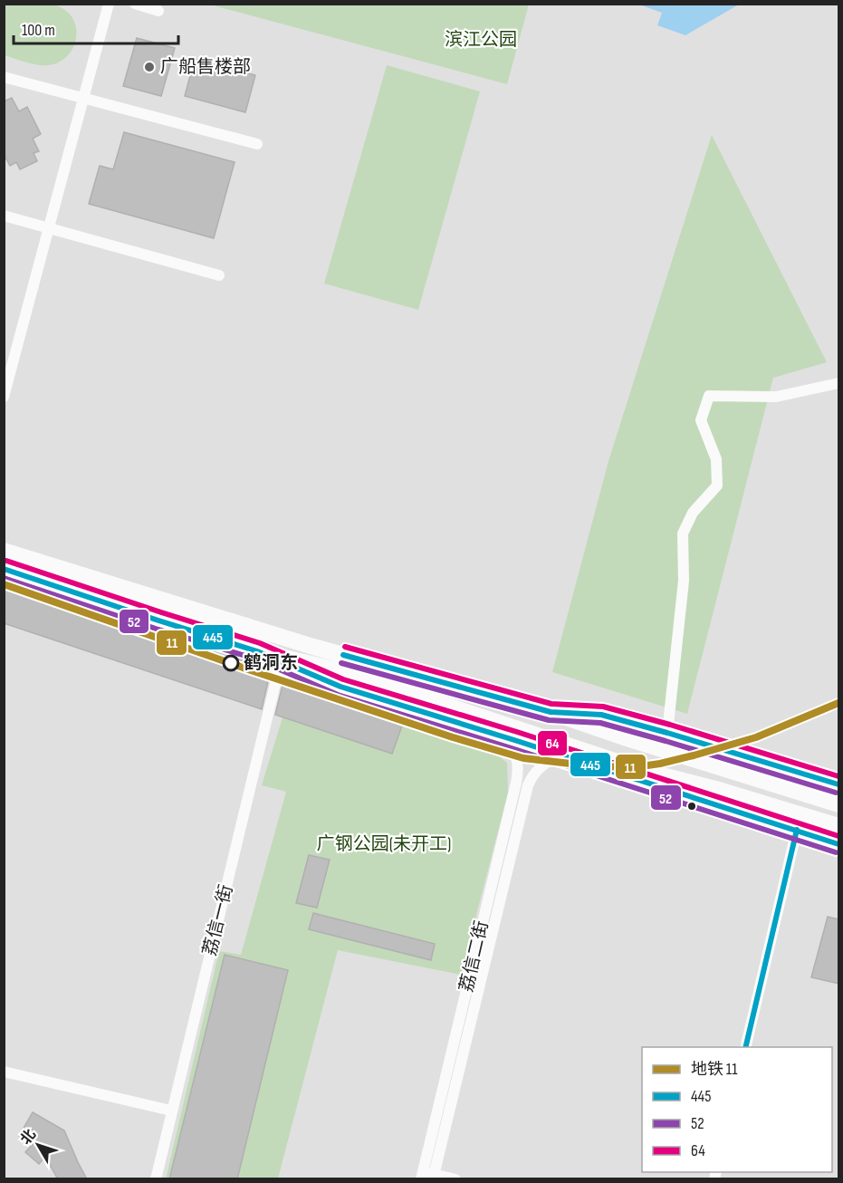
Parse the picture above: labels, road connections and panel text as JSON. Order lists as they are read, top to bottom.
{
  "streets": {
    "street": ["荔信一街", "荔信二街"]
  },
  "parks": ["滨江公园", "广钢公园(未开工)"],
  "places": ["广船售楼部", "鹤洞东"],
  "lines": [
    "transit line 64",
    "transit line 445",
    "transit line 52",
    "metro line 11"
  ],
  "legend": [
    "地铁 11",
    "445",
    "52",
    "64"
  ],
  "scale_bar": "100 m",
  "north": "top left"
}
